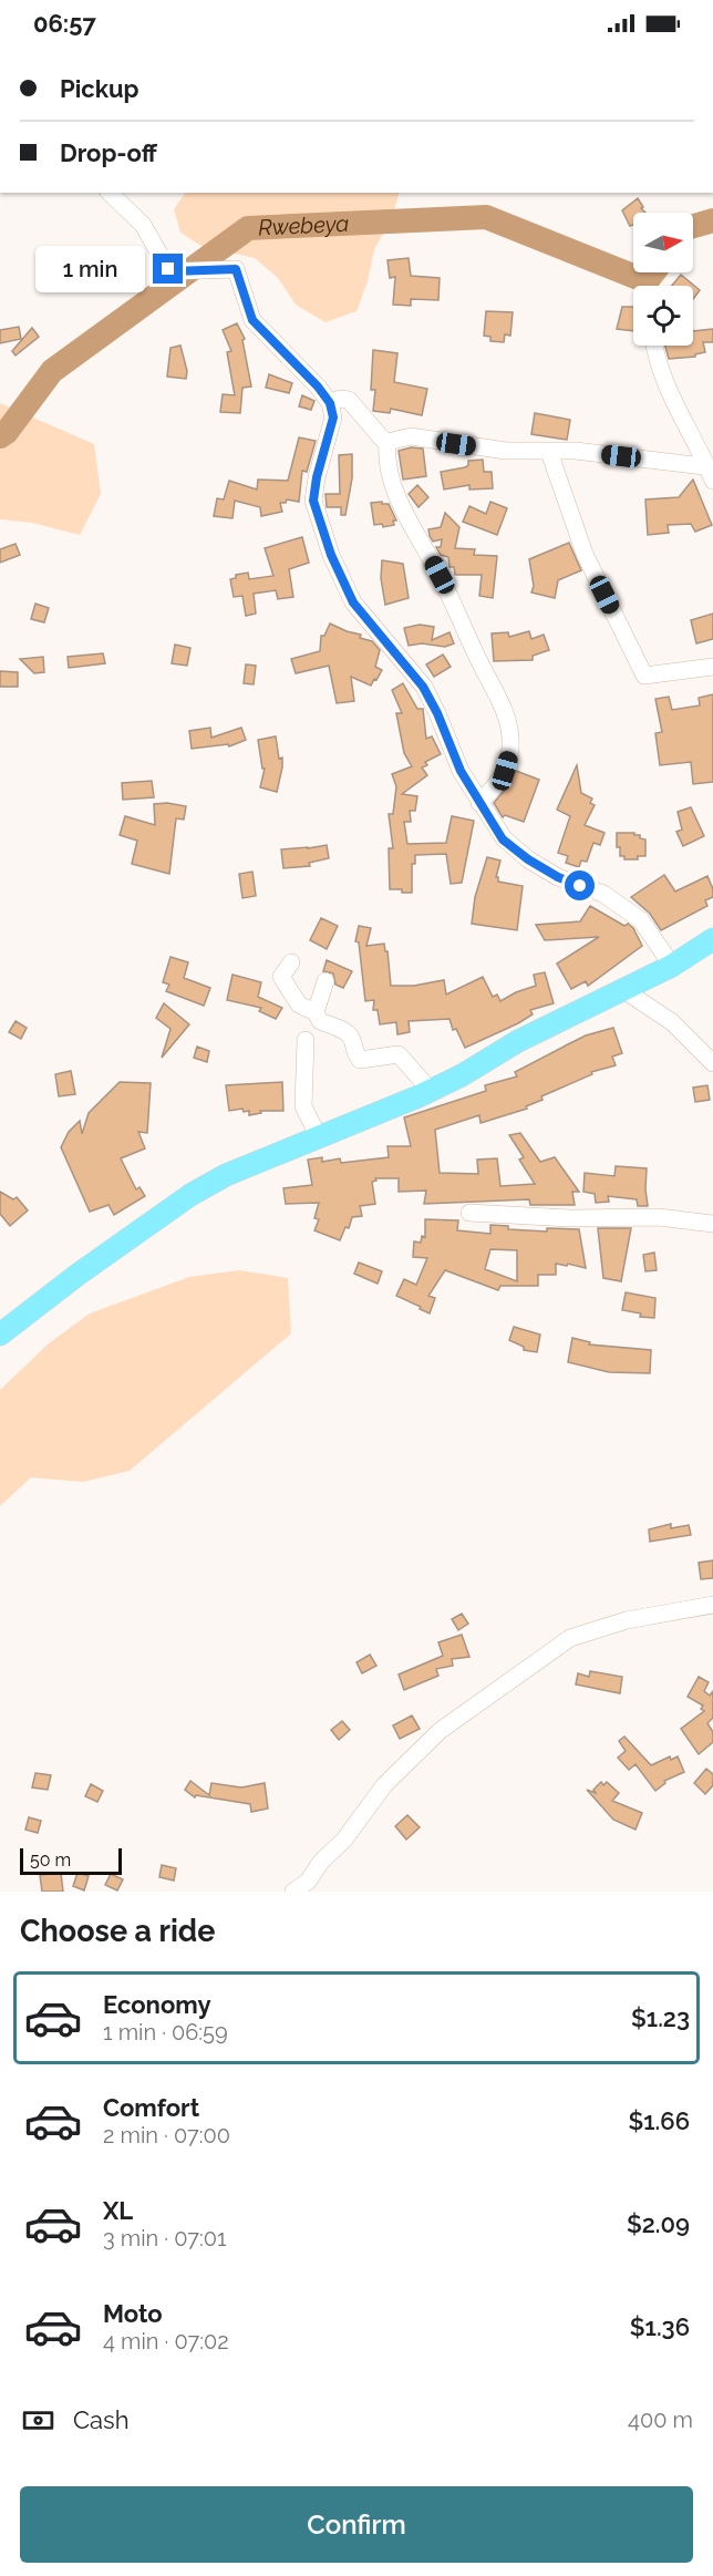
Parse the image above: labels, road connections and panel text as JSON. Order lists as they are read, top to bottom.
{
  "water": ["Rwebeya"],
  "scale_bar": "50 m",
  "north": "right",
  "page": {
    "status": "06:57",
    "banner": ["Pickup", "Drop-off"],
    "bubble": "1 min",
    "scale": "50 m",
    "heading": "Choose a ride",
    "list": [
      {
        "name": "Economy",
        "note": "1 min · 06:59",
        "value": "$1.23"
      },
      {
        "name": "Comfort",
        "note": "2 min · 07:00",
        "value": "$1.66"
      },
      {
        "name": "XL",
        "note": "3 min · 07:01",
        "value": "$2.09"
      },
      {
        "name": "Moto",
        "note": "4 min · 07:02",
        "value": "$1.36"
      }
    ],
    "pay": ["Cash", "400 m"],
    "buttons": "Confirm"
  }
}
